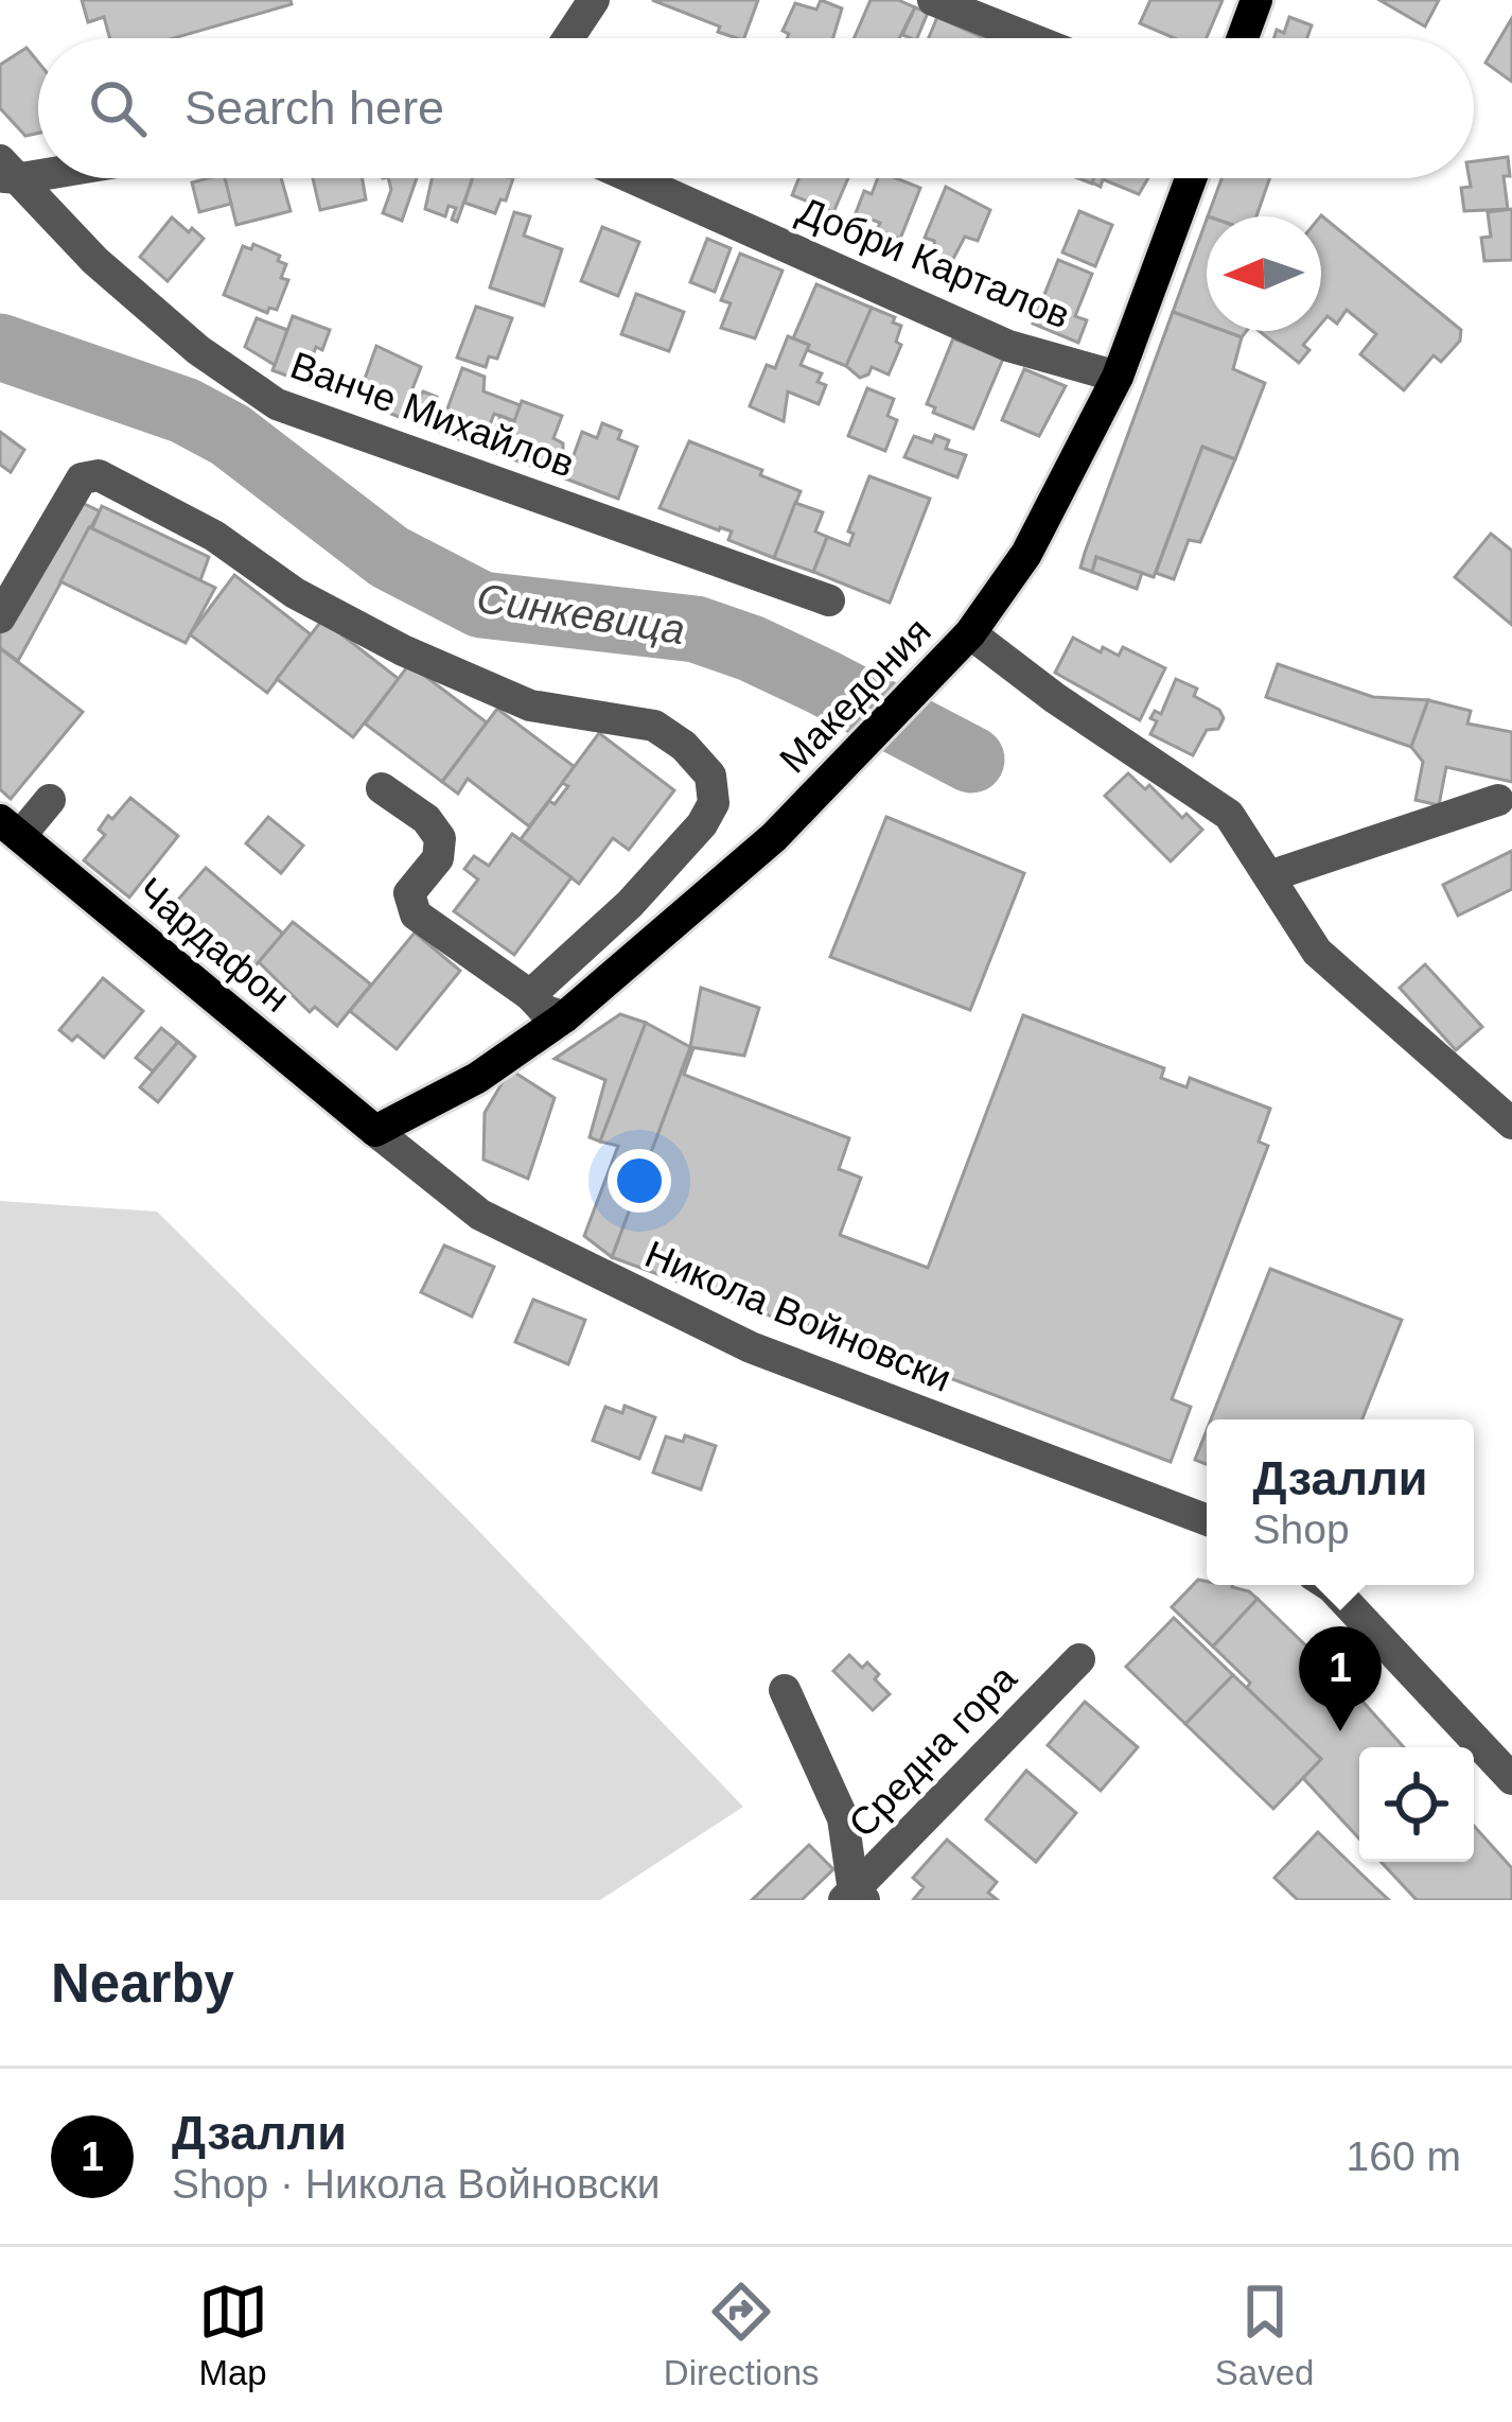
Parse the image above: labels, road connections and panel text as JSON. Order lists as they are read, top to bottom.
{
  "streets": {
    "main road": ["Македония", "Чардафон"],
    "street": [
      "Добри Карталов",
      "Ванче Михайлов",
      "Никола Войновски",
      "Средна гора"
    ]
  },
  "crossings": [
    ["Добри Карталов", "Македония"],
    ["Македония", "Чардафон"],
    ["Македония", "Никола Войновски"],
    ["Чардафон", "Никола Войновски"]
  ],
  "water": ["Синкевица"],
  "north": "left",
  "page": {
    "search": "Search here",
    "popup": ["Дзалли", "Shop"],
    "pins": "1",
    "heading": "Nearby",
    "list": [
      {
        "mark": "1",
        "name": "Дзалли",
        "note": "Shop · Никола Войновски",
        "value": "160 m"
      }
    ],
    "nav": ["Map", "Directions", "Saved"]
  }
}
